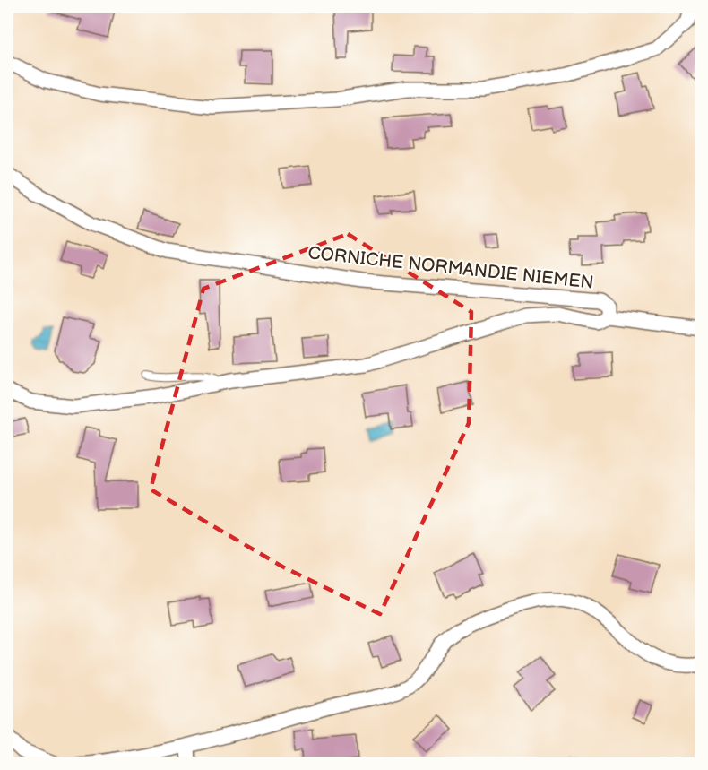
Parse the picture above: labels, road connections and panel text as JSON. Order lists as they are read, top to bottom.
{
  "streets": {
    "street": ["CORNICHE NORMANDIE NIEMEN"]
  }
}
